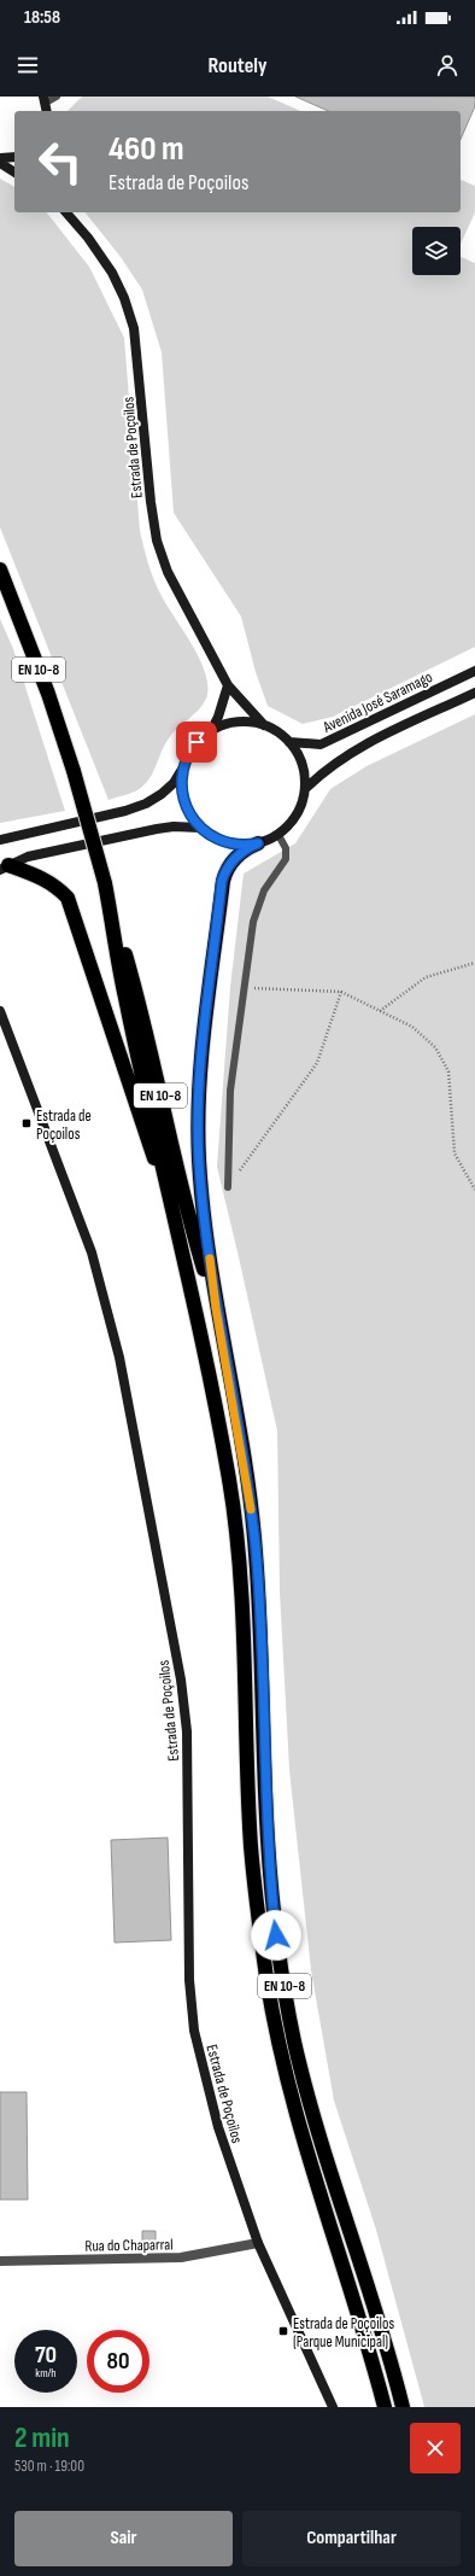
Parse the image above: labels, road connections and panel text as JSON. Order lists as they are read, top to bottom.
{
  "streets": {
    "highway": ["EN 10-8"],
    "street": ["Estrada de Poçoilos", "Avenida José Saramago", "Rua do Chaparral"]
  },
  "crossings": [
    ["Estrada de Poçoilos", "Avenida José Saramago"],
    ["Estrada de Poçoilos", "Rua do Chaparral"]
  ],
  "places": {
    "transit": ["Estrada de Poçoilos", "Estrada de Poçoilos (Parque Municipal)"]
  },
  "page": {
    "status": "18:58",
    "header": "Routely",
    "turn": ["460 m", "Estrada de Poçoilos"],
    "speed": "70 km/h",
    "limit": "80",
    "heading": ["2 min", "530 m · 19:00"],
    "buttons": ["Sair", "Compartilhar"]
  }
}
